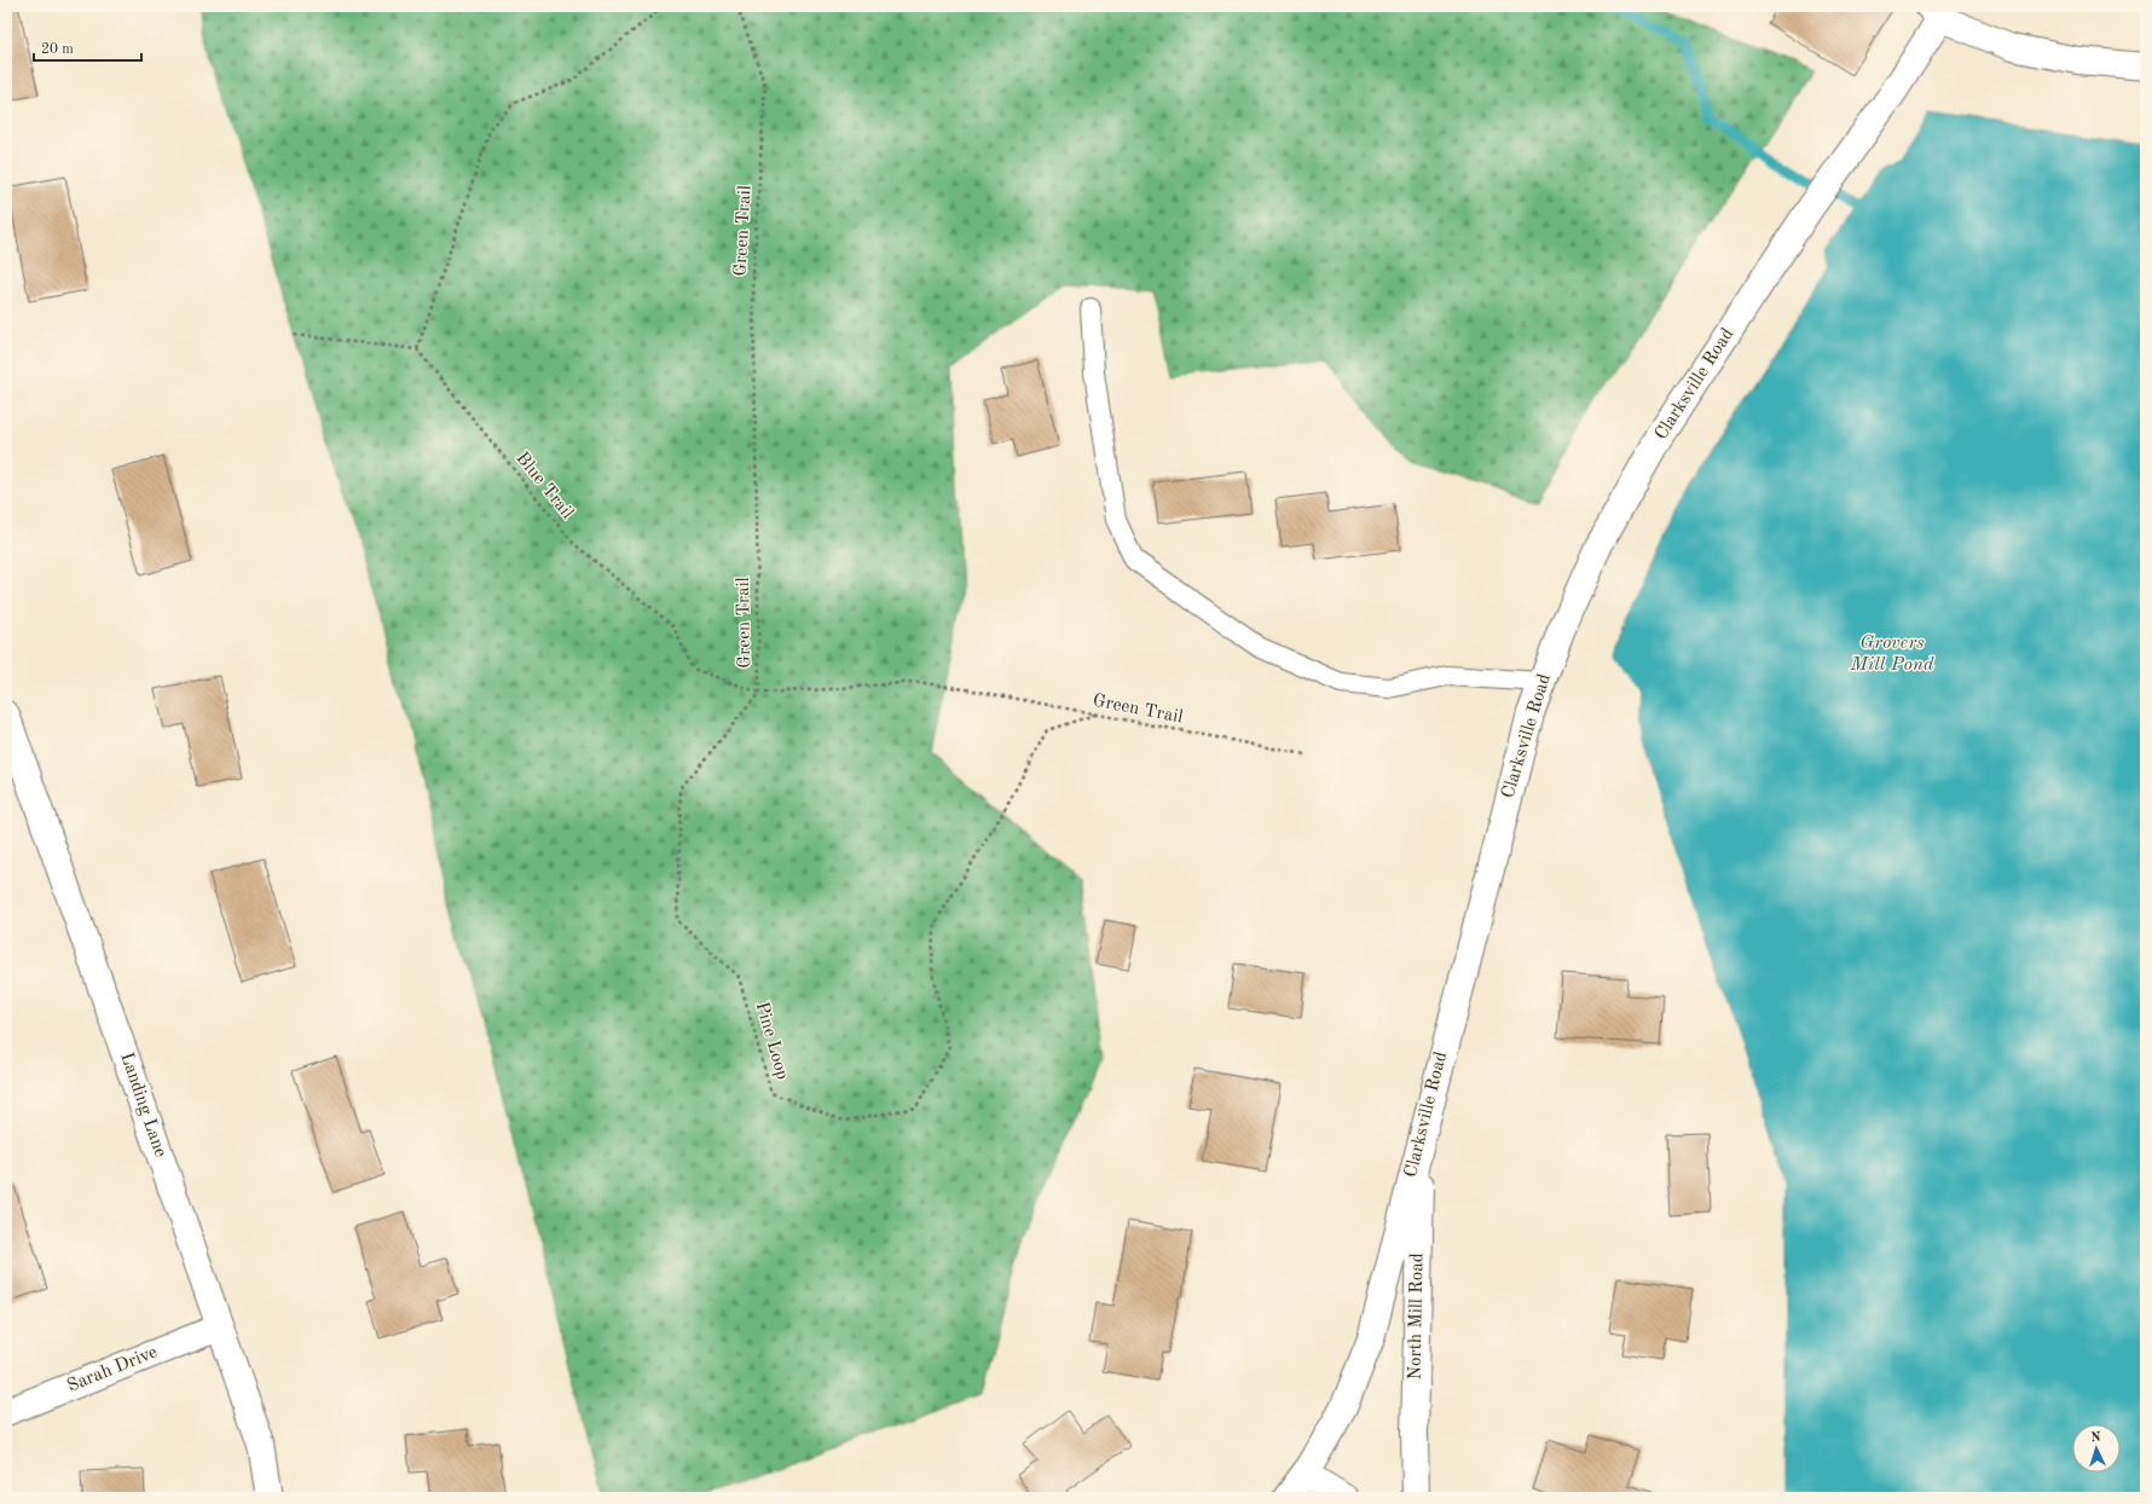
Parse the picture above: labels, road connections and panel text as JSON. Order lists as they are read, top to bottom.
{
  "streets": {
    "street": [
      "Clarksville Road",
      "Landing Lane",
      "North Mill Road",
      "Sarah Drive"
    ],
    "path": ["Green Trail", "Blue Trail", "Pine Loop"]
  },
  "crossings": [
    ["Green Trail", "Blue Trail"],
    ["Green Trail", "Pine Loop"],
    ["Clarksville Road", "North Mill Road"],
    ["Blue Trail", "Pine Loop"],
    ["Landing Lane", "Sarah Drive"]
  ],
  "water": ["Grovers Mill Pond"],
  "scale_bar": "20 m",
  "north": "top"
}
